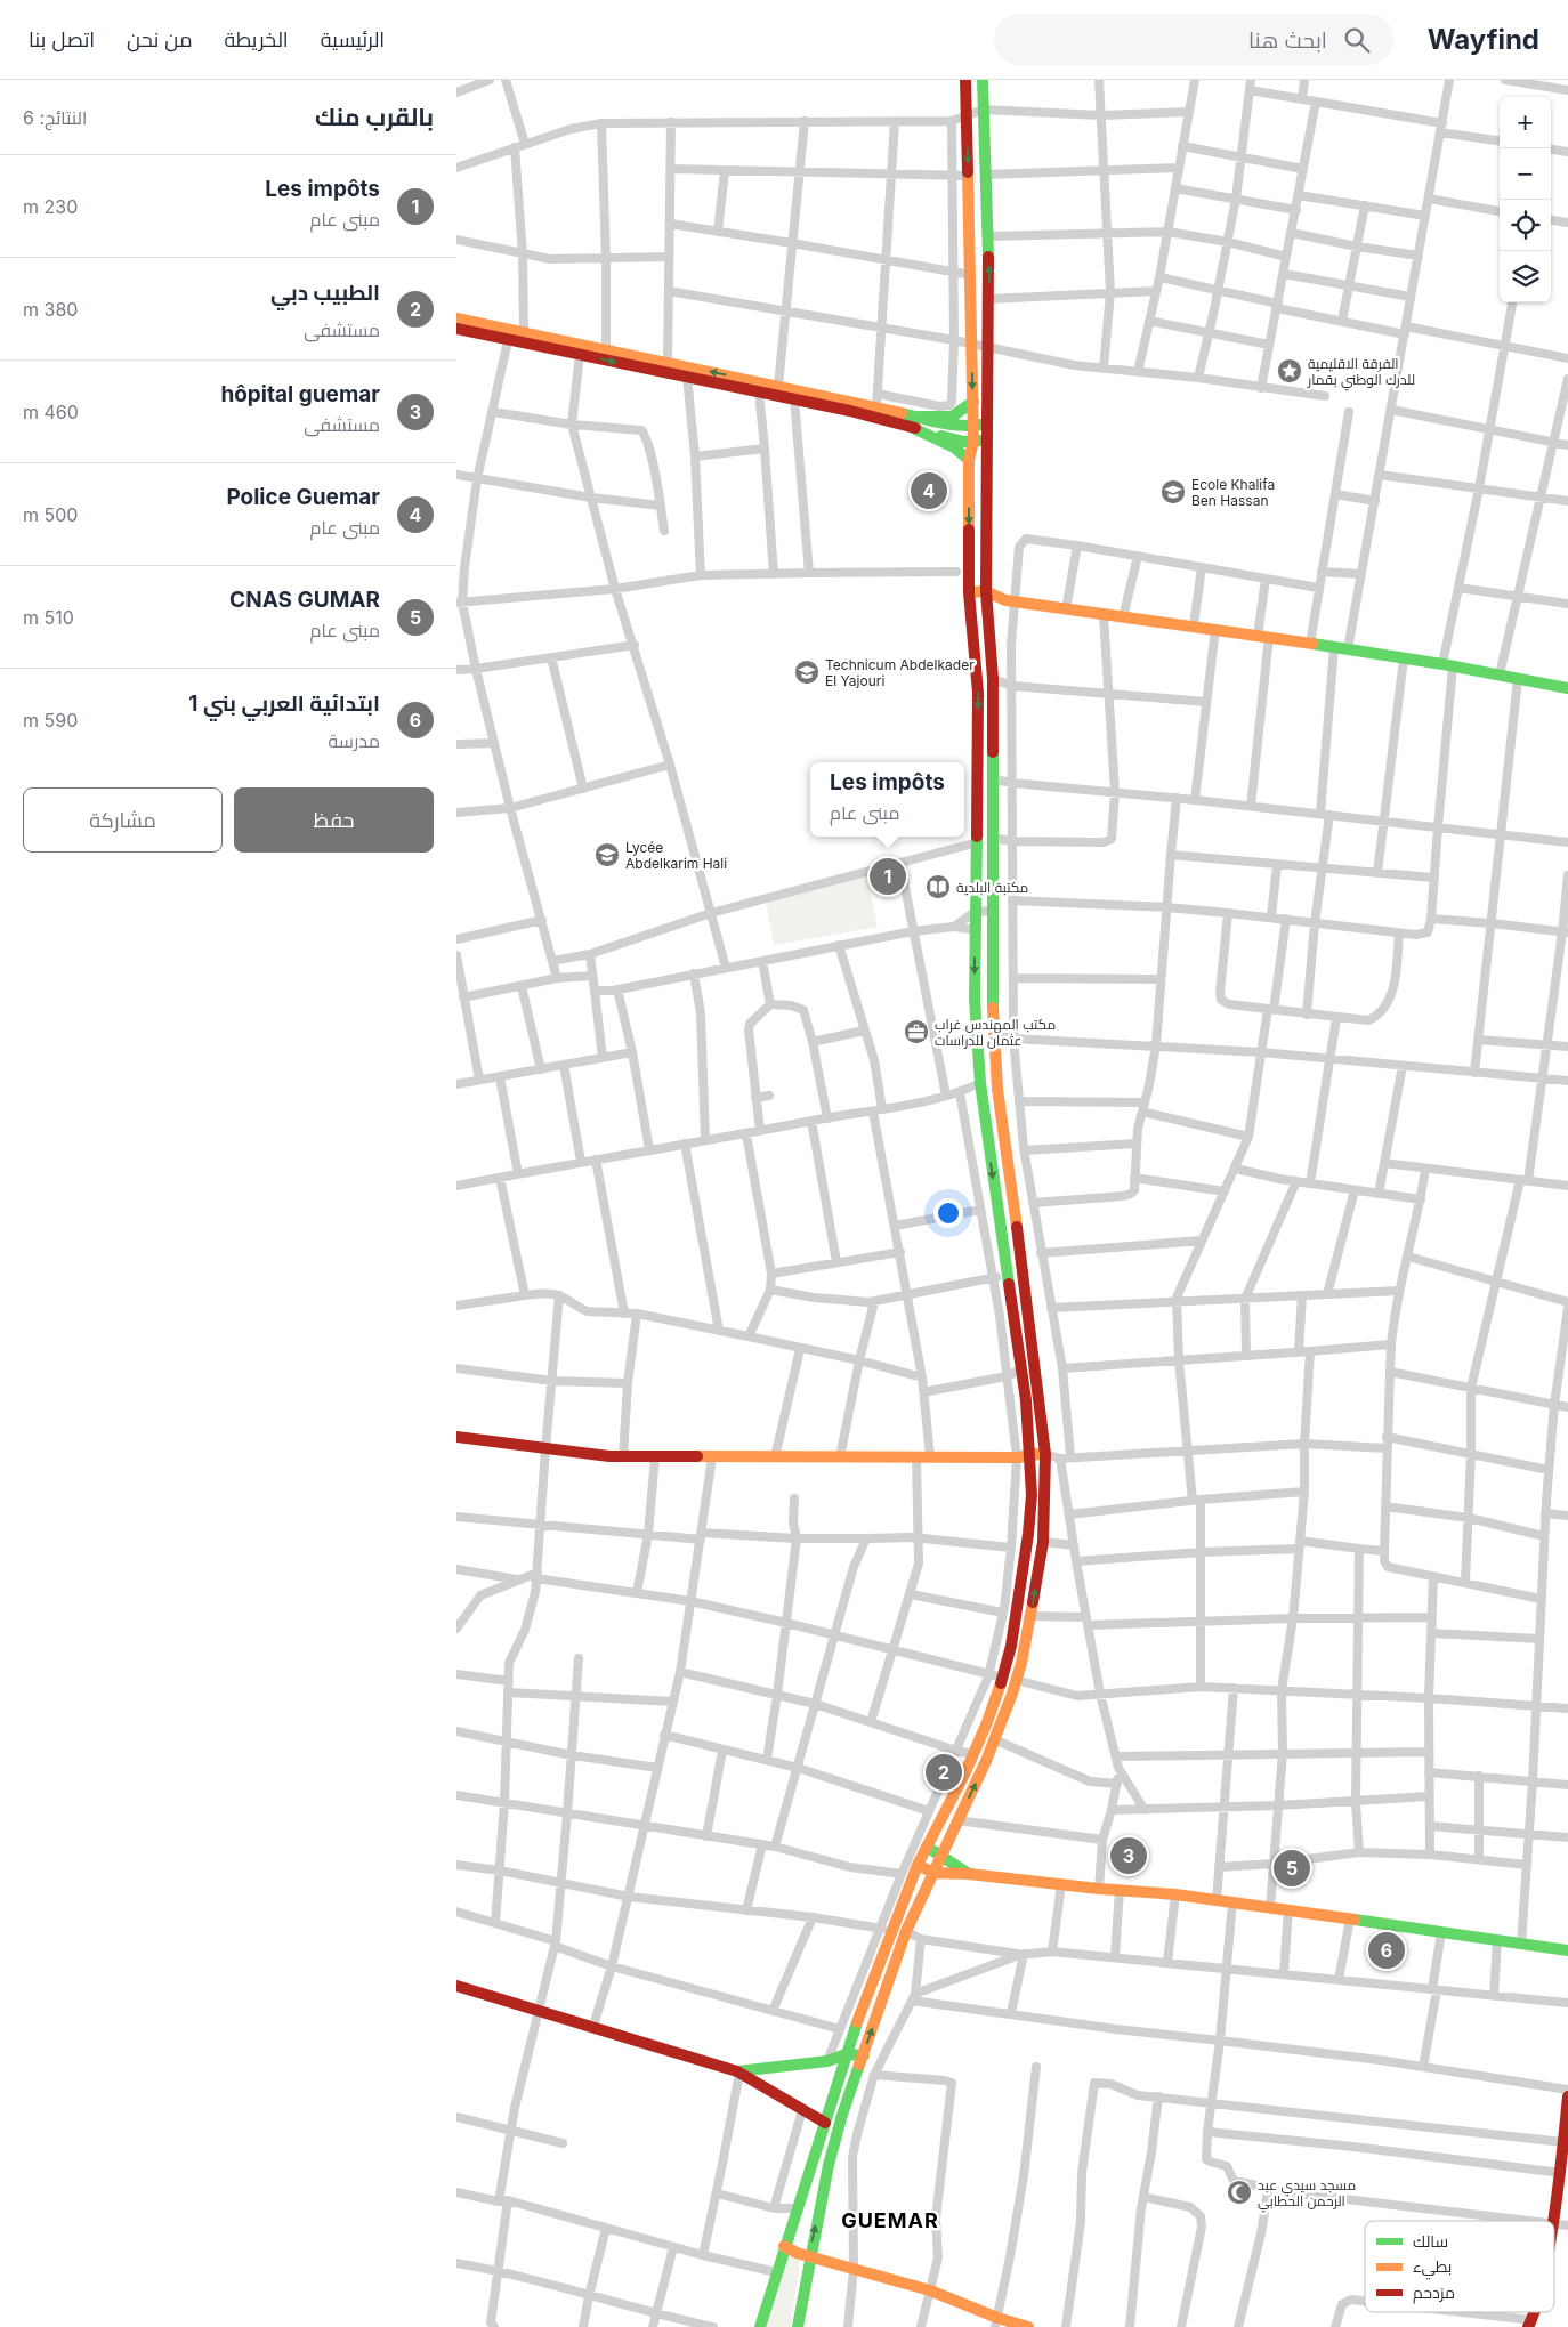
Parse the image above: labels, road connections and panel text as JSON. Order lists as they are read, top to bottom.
{
  "districts": ["GUEMAR"],
  "places": {
    "place": ["الفرقة الاقليمية للدرك الوطني بقمار"],
    "school or university": ["Ecole Khalifa Ben Hassan", "Technicum Abdelkader El Yajouri", "Lycée Abdelkarim Hali"],
    "library": ["مكتبة البلدية"],
    "office": ["مكتب المهندس غراب عثمان للدراسات"],
    "mosque": ["مسجد سيدي عبد الرحمن الحطابي"]
  },
  "legend": ["سالك", "بطيء", "مزدحم"],
  "page": {
    "header": "Wayfind",
    "search": "ابحث هنا",
    "nav": [
      "الرئيسية",
      "الخريطة",
      "من نحن",
      "اتصل بنا"
    ],
    "heading": ["بالقرب منك", "النتائج: 6"],
    "map_buttons": ["+", "−"],
    "list": [
      {
        "mark": "1",
        "name": "Les impôts",
        "note": "مبنى عام",
        "value": "230 m"
      },
      {
        "mark": "2",
        "name": "الطبيب دبي",
        "note": "مستشفى",
        "value": "380 m"
      },
      {
        "mark": "3",
        "name": "hôpital guemar",
        "note": "مستشفى",
        "value": "460 m"
      },
      {
        "mark": "4",
        "name": "Police Guemar",
        "note": "مبنى عام",
        "value": "500 m"
      },
      {
        "mark": "5",
        "name": "CNAS GUMAR",
        "note": "مبنى عام",
        "value": "510 m"
      },
      {
        "mark": "6",
        "name": "ابتدائية العربي بني 1",
        "note": "مدرسة",
        "value": "590 m"
      }
    ],
    "pins": [
      "4",
      "1",
      "2",
      "3",
      "5",
      "6"
    ],
    "popup": ["Les impôts", "مبنى عام"],
    "buttons": ["حفظ", "مشاركة"]
  }
}
